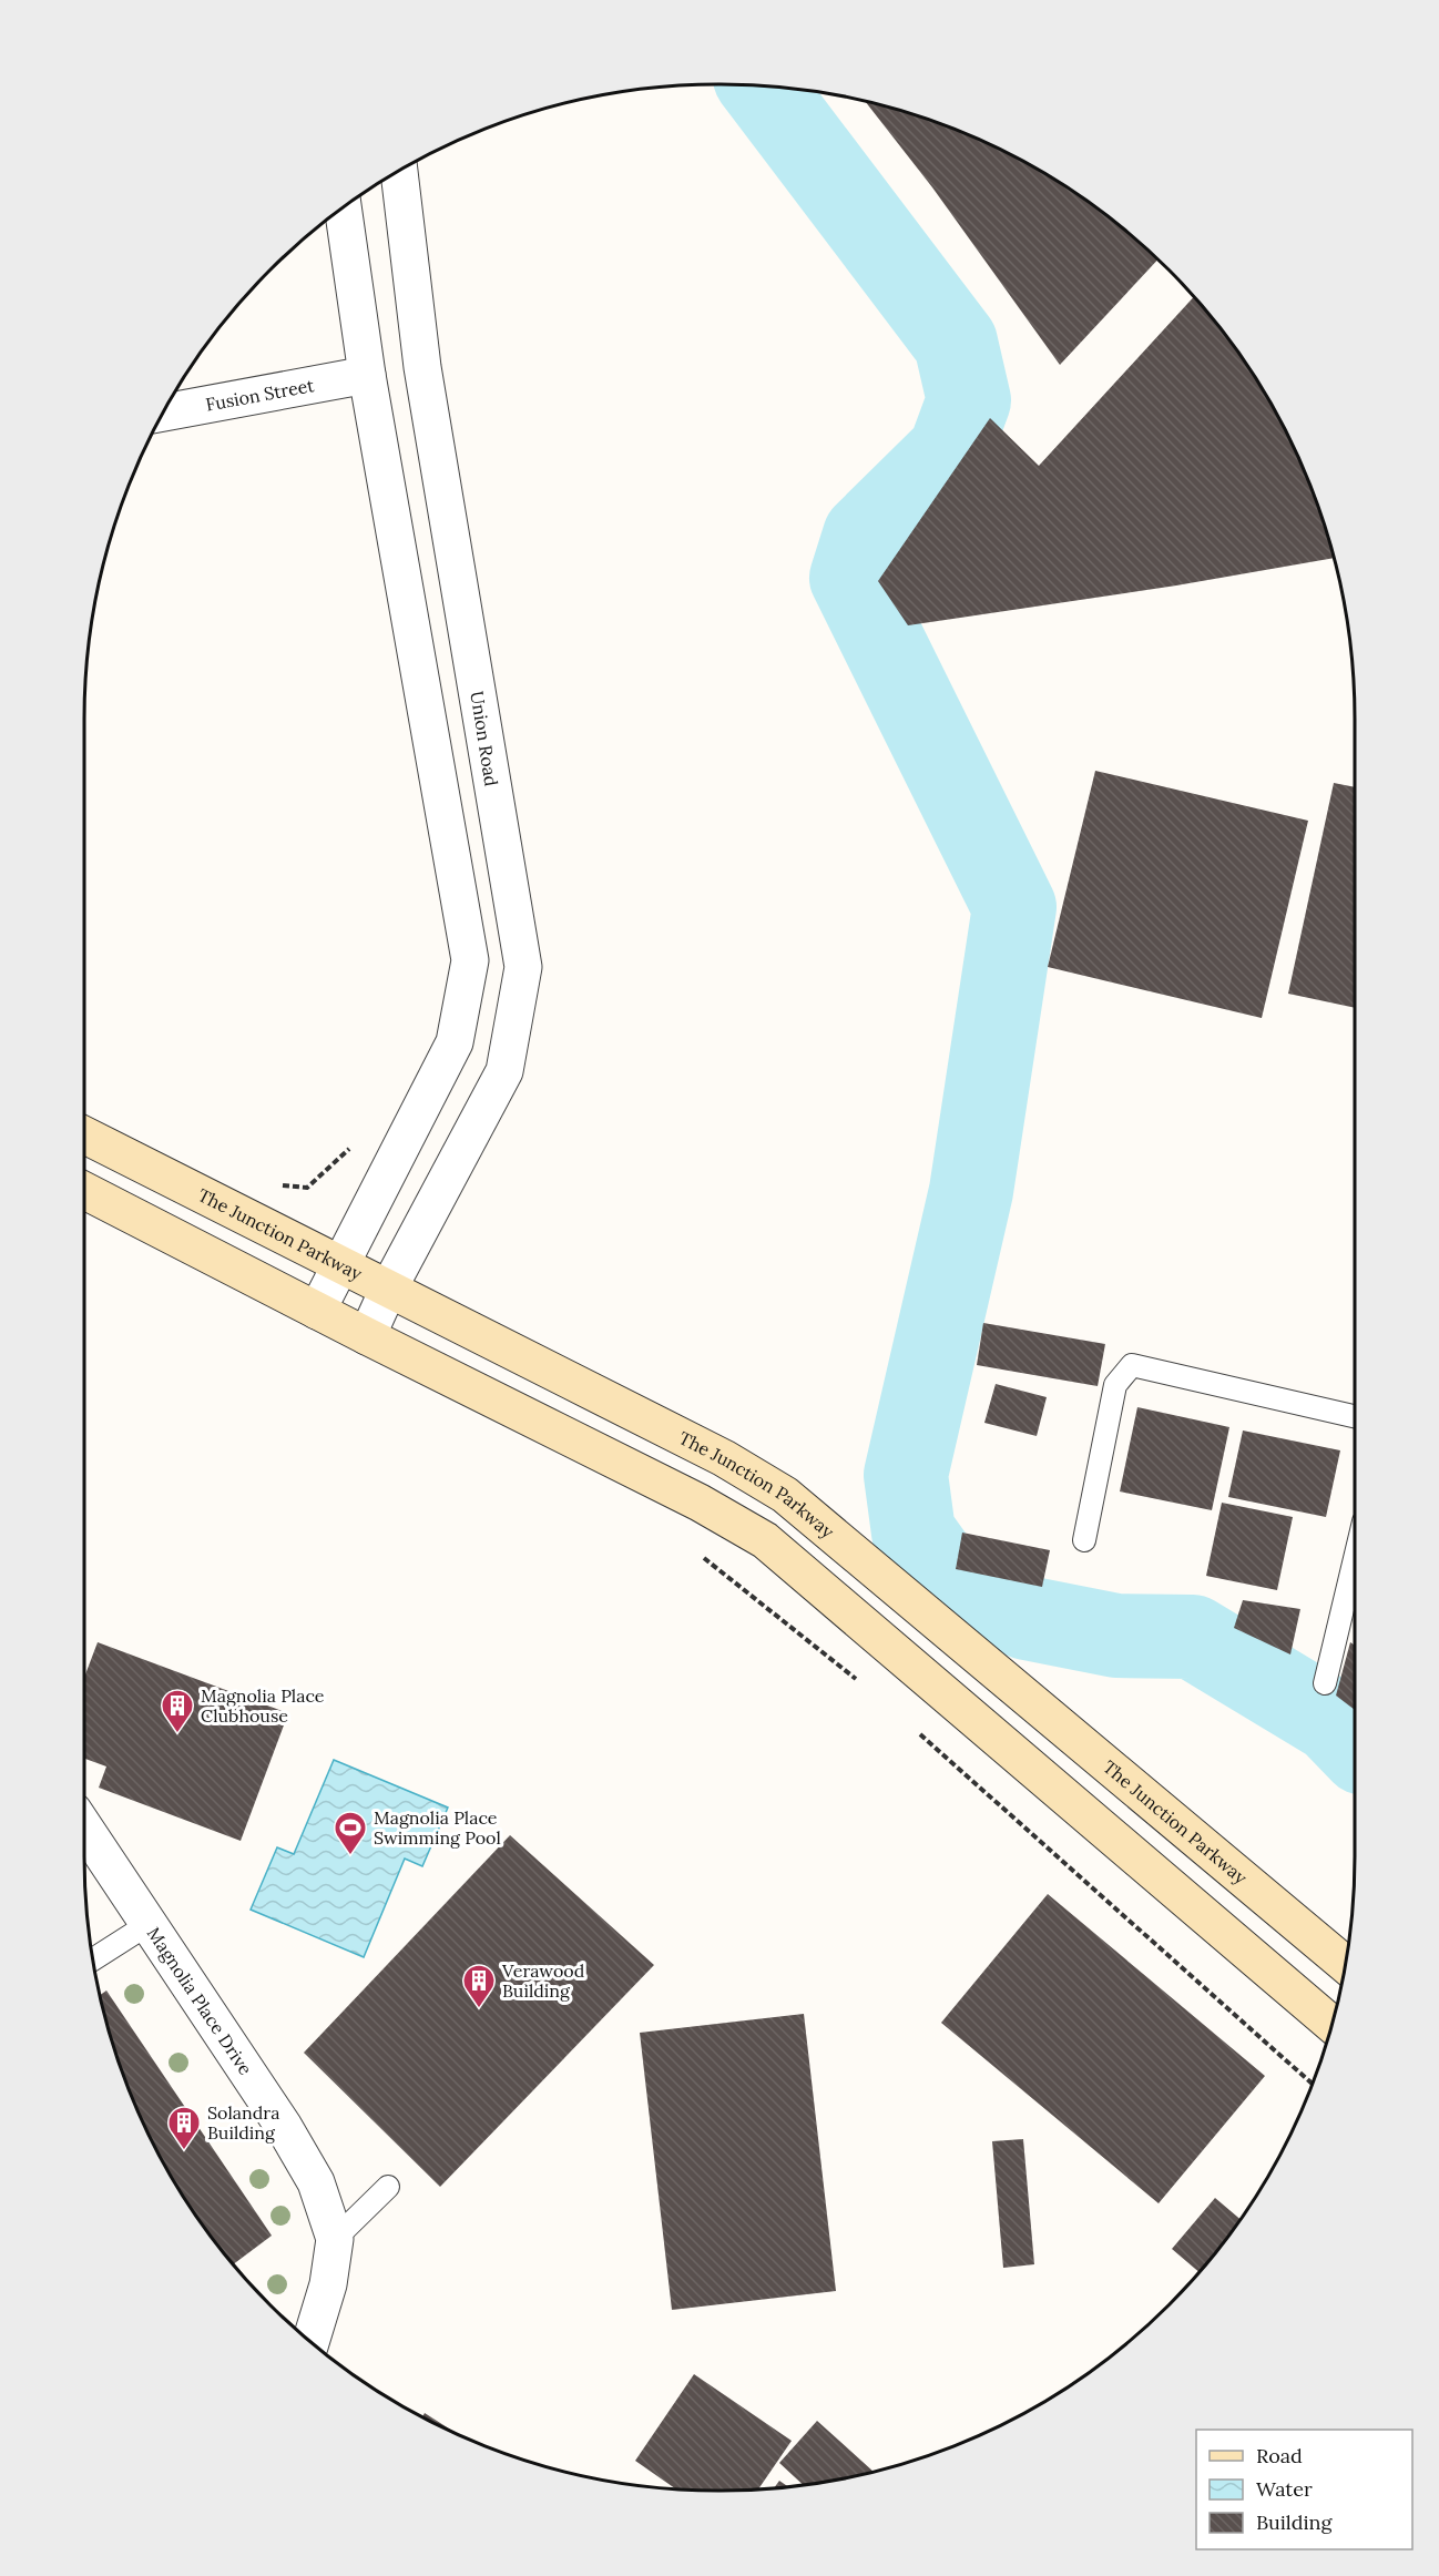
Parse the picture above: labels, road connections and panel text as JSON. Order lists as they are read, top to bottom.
{
  "streets": {
    "street": [
      "Fusion Street",
      "Union Road",
      "The Junction Parkway",
      "Magnolia Place Drive"
    ]
  },
  "crossings": [
    ["Union Road", "The Junction Parkway"]
  ],
  "places": {
    "building": ["Magnolia Place Clubhouse", "Verawood Building", "Solandra Building"],
    "sports": ["Magnolia Place Swimming Pool"]
  },
  "legend": ["Road", "Water", "Building"]
}
